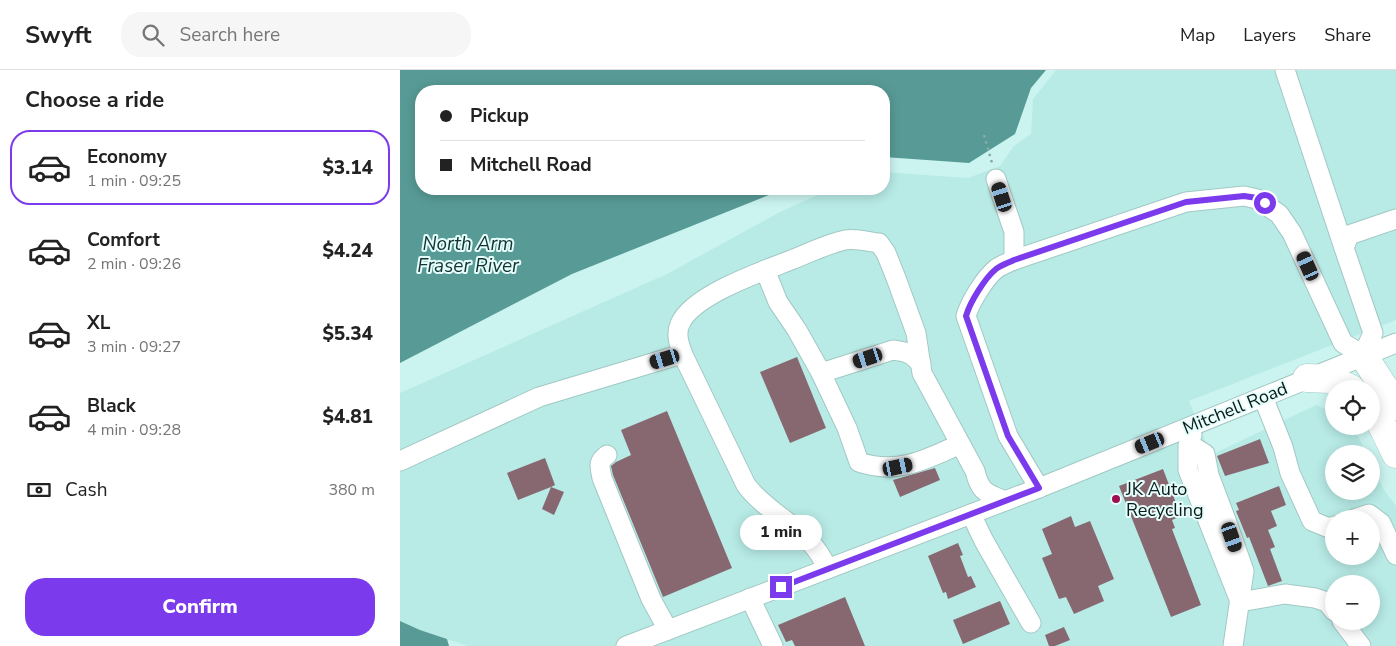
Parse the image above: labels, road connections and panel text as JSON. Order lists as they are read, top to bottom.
{
  "streets": {
    "street": ["Mitchell Road"]
  },
  "water": ["North Arm Fraser River"],
  "places": ["JK Auto Recycling"],
  "page": {
    "header": "Swyft",
    "search": "Search here",
    "nav": ["Map", "Layers", "Share"],
    "heading": "Choose a ride",
    "banner": ["Pickup", "Mitchell Road"],
    "list": [
      {
        "name": "Economy",
        "note": "1 min · 09:25",
        "value": "$3.14"
      },
      {
        "name": "Comfort",
        "note": "2 min · 09:26",
        "value": "$4.24"
      },
      {
        "name": "XL",
        "note": "3 min · 09:27",
        "value": "$5.34"
      },
      {
        "name": "Black",
        "note": "4 min · 09:28",
        "value": "$4.81"
      }
    ],
    "map_buttons": ["+", "−"],
    "pay": ["Cash", "380 m"],
    "bubble": "1 min",
    "buttons": "Confirm"
  }
}
